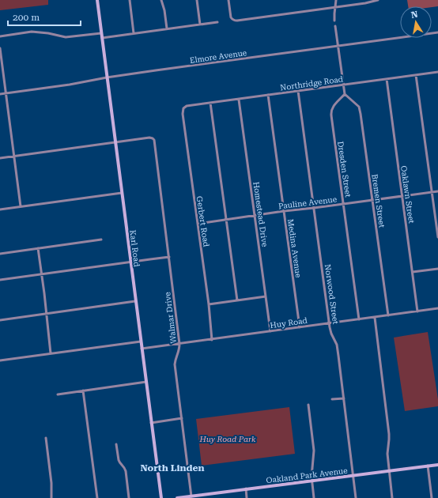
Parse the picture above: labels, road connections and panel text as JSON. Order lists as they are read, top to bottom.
{
  "streets": {
    "main road": ["Karl Road", "Oakland Park Avenue"],
    "street": [
      "Elmore Avenue",
      "Northridge Road",
      "Dresden Street",
      "Oaklawn Street",
      "Bremen Street",
      "Pauline Avenue",
      "Homestead Drive",
      "Gerbert Road",
      "Medina Avenue",
      "Norwood Street",
      "Walmar Drive",
      "Huy Road"
    ]
  },
  "crossings": [
    ["Elmore Avenue", "Karl Road"],
    ["Northridge Road", "Oaklawn Street"],
    ["Northridge Road", "Homestead Drive"],
    ["Northridge Road", "Gerbert Road"],
    ["Northridge Road", "Medina Avenue"],
    ["Northridge Road", "Norwood Street"],
    ["Dresden Street", "Bremen Street"],
    ["Dresden Street", "Pauline Avenue"],
    ["Dresden Street", "Huy Road"],
    ["Oaklawn Street", "Pauline Avenue"],
    ["Oaklawn Street", "Huy Road"],
    ["Bremen Street", "Pauline Avenue"],
    ["Bremen Street", "Huy Road"],
    ["Pauline Avenue", "Homestead Drive"],
    ["Pauline Avenue", "Gerbert Road"],
    ["Pauline Avenue", "Medina Avenue"],
    ["Pauline Avenue", "Norwood Street"],
    ["Homestead Drive", "Huy Road"],
    ["Gerbert Road", "Huy Road"],
    ["Karl Road", "Walmar Drive"],
    ["Karl Road", "Huy Road"],
    ["Medina Avenue", "Huy Road"],
    ["Norwood Street", "Huy Road"],
    ["Norwood Street", "Oakland Park Avenue"],
    ["Walmar Drive", "Huy Road"],
    ["Walmar Drive", "Oakland Park Avenue"]
  ],
  "districts": ["North Linden"],
  "parks": ["Huy Road Park"],
  "scale_bar": "200 m",
  "north": "top"
}
